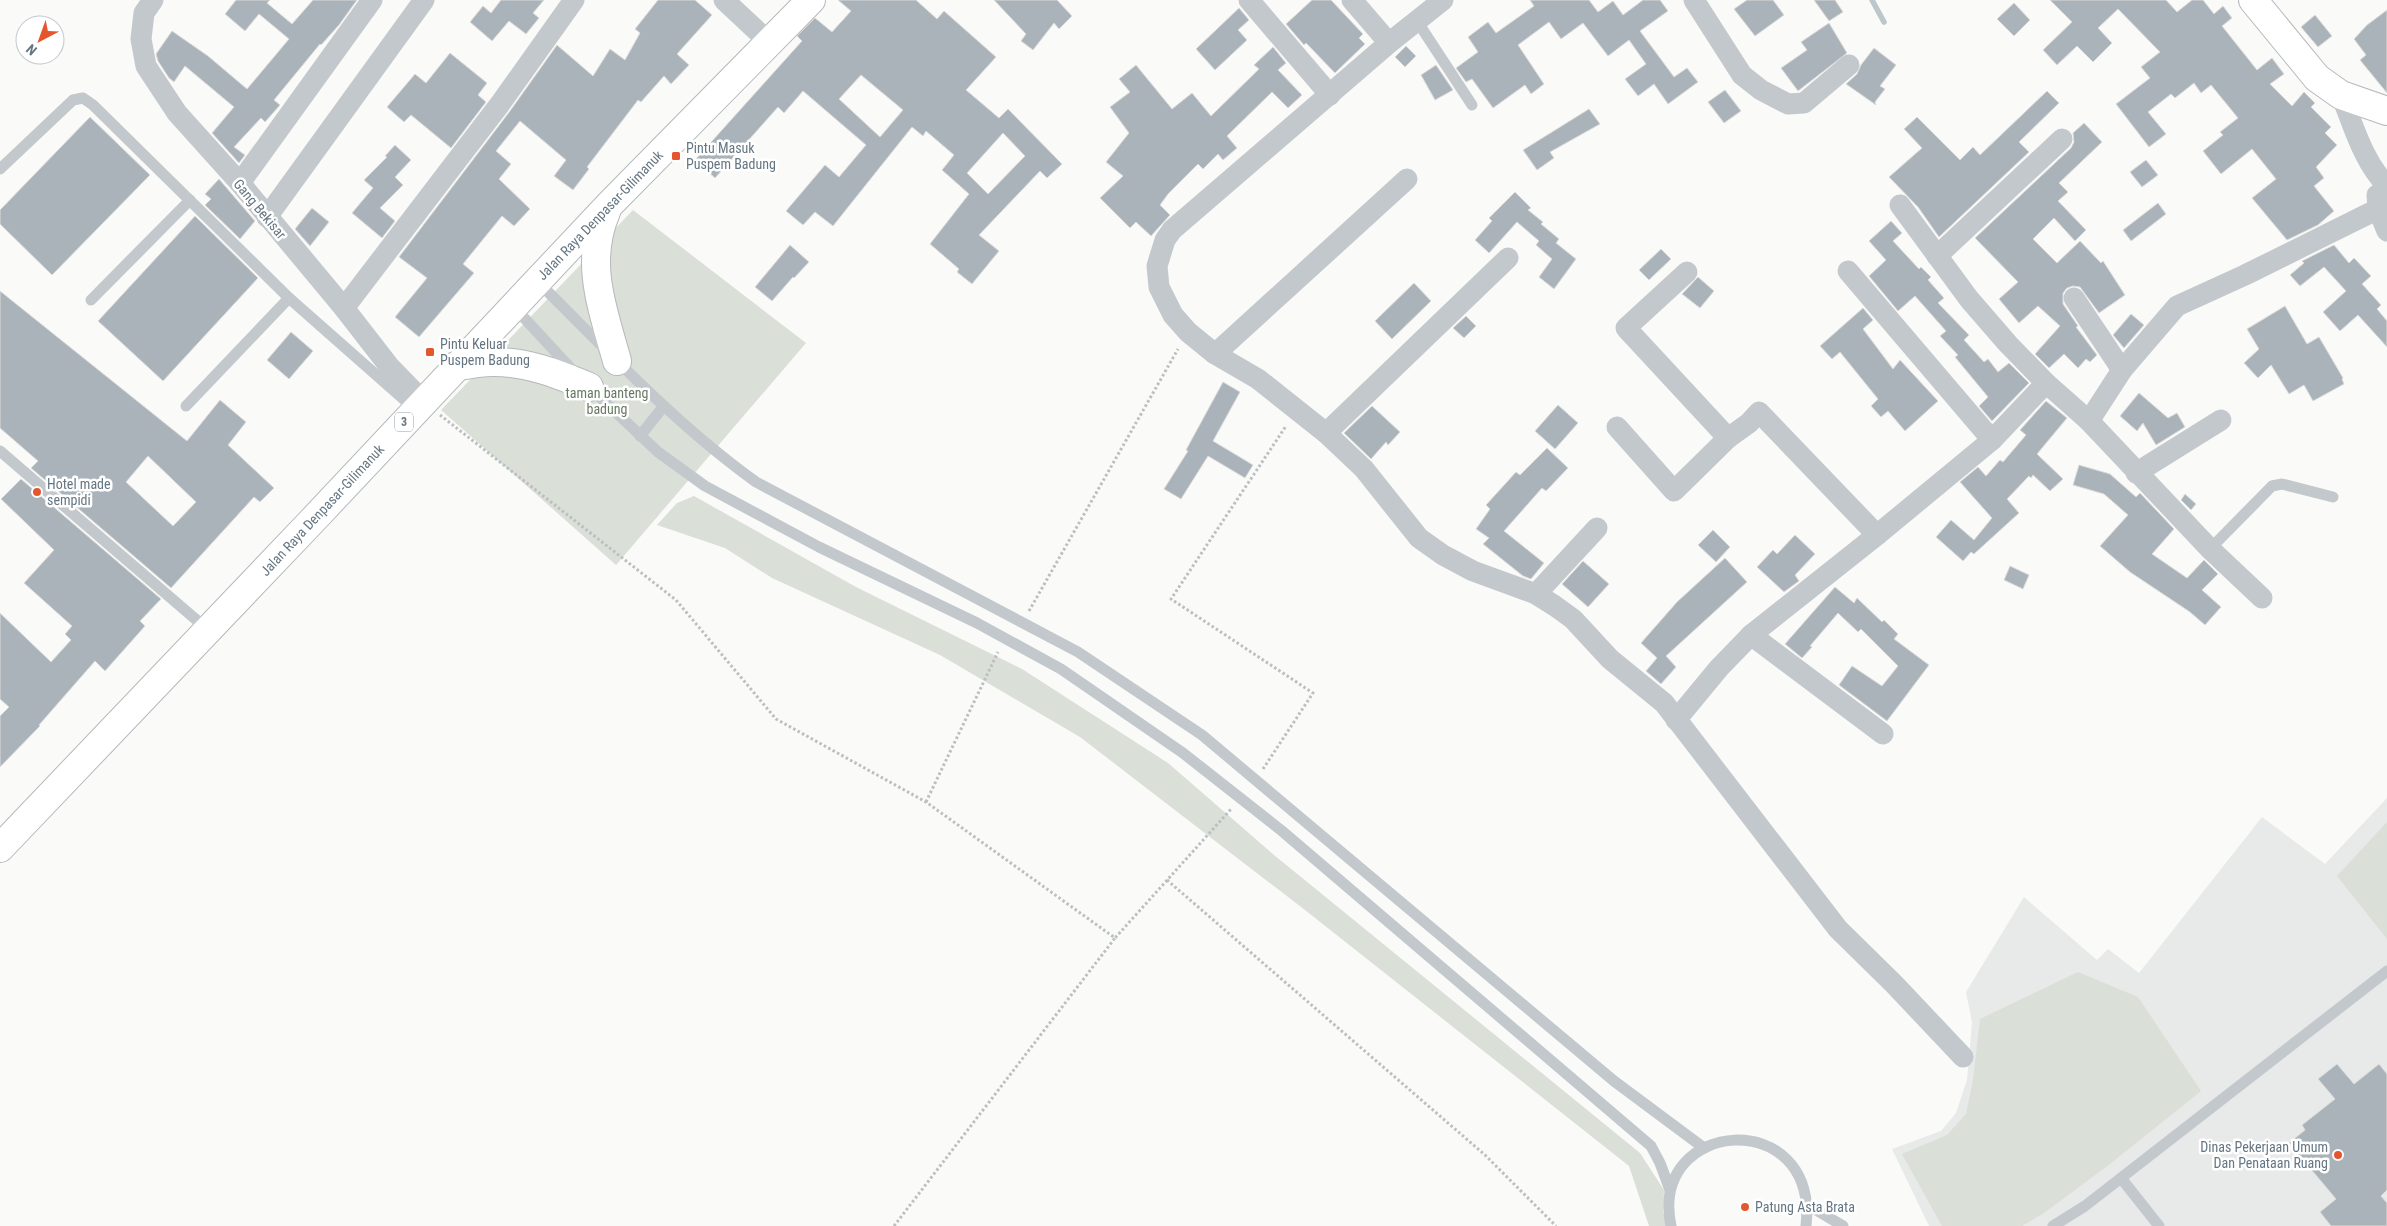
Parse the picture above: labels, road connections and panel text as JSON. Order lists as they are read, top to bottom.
{
  "streets": {
    "main road": ["Jalan Raya Denpasar-Gilimanuk", "3"],
    "street": ["Gang Bekisar"]
  },
  "crossings": [
    ["Gang Bekisar", "Jalan Raya Denpasar-Gilimanuk"]
  ],
  "parks": ["taman banteng badung"],
  "places": {
    "transit": ["Pintu Masuk Puspem Badung", "Pintu Keluar Puspem Badung"],
    "other": ["Hotel made sempidi", "Dinas Pekerjaan Umum Dan Penataan Ruang", "Patung Asta Brata"]
  },
  "north": "bottom left"
}
